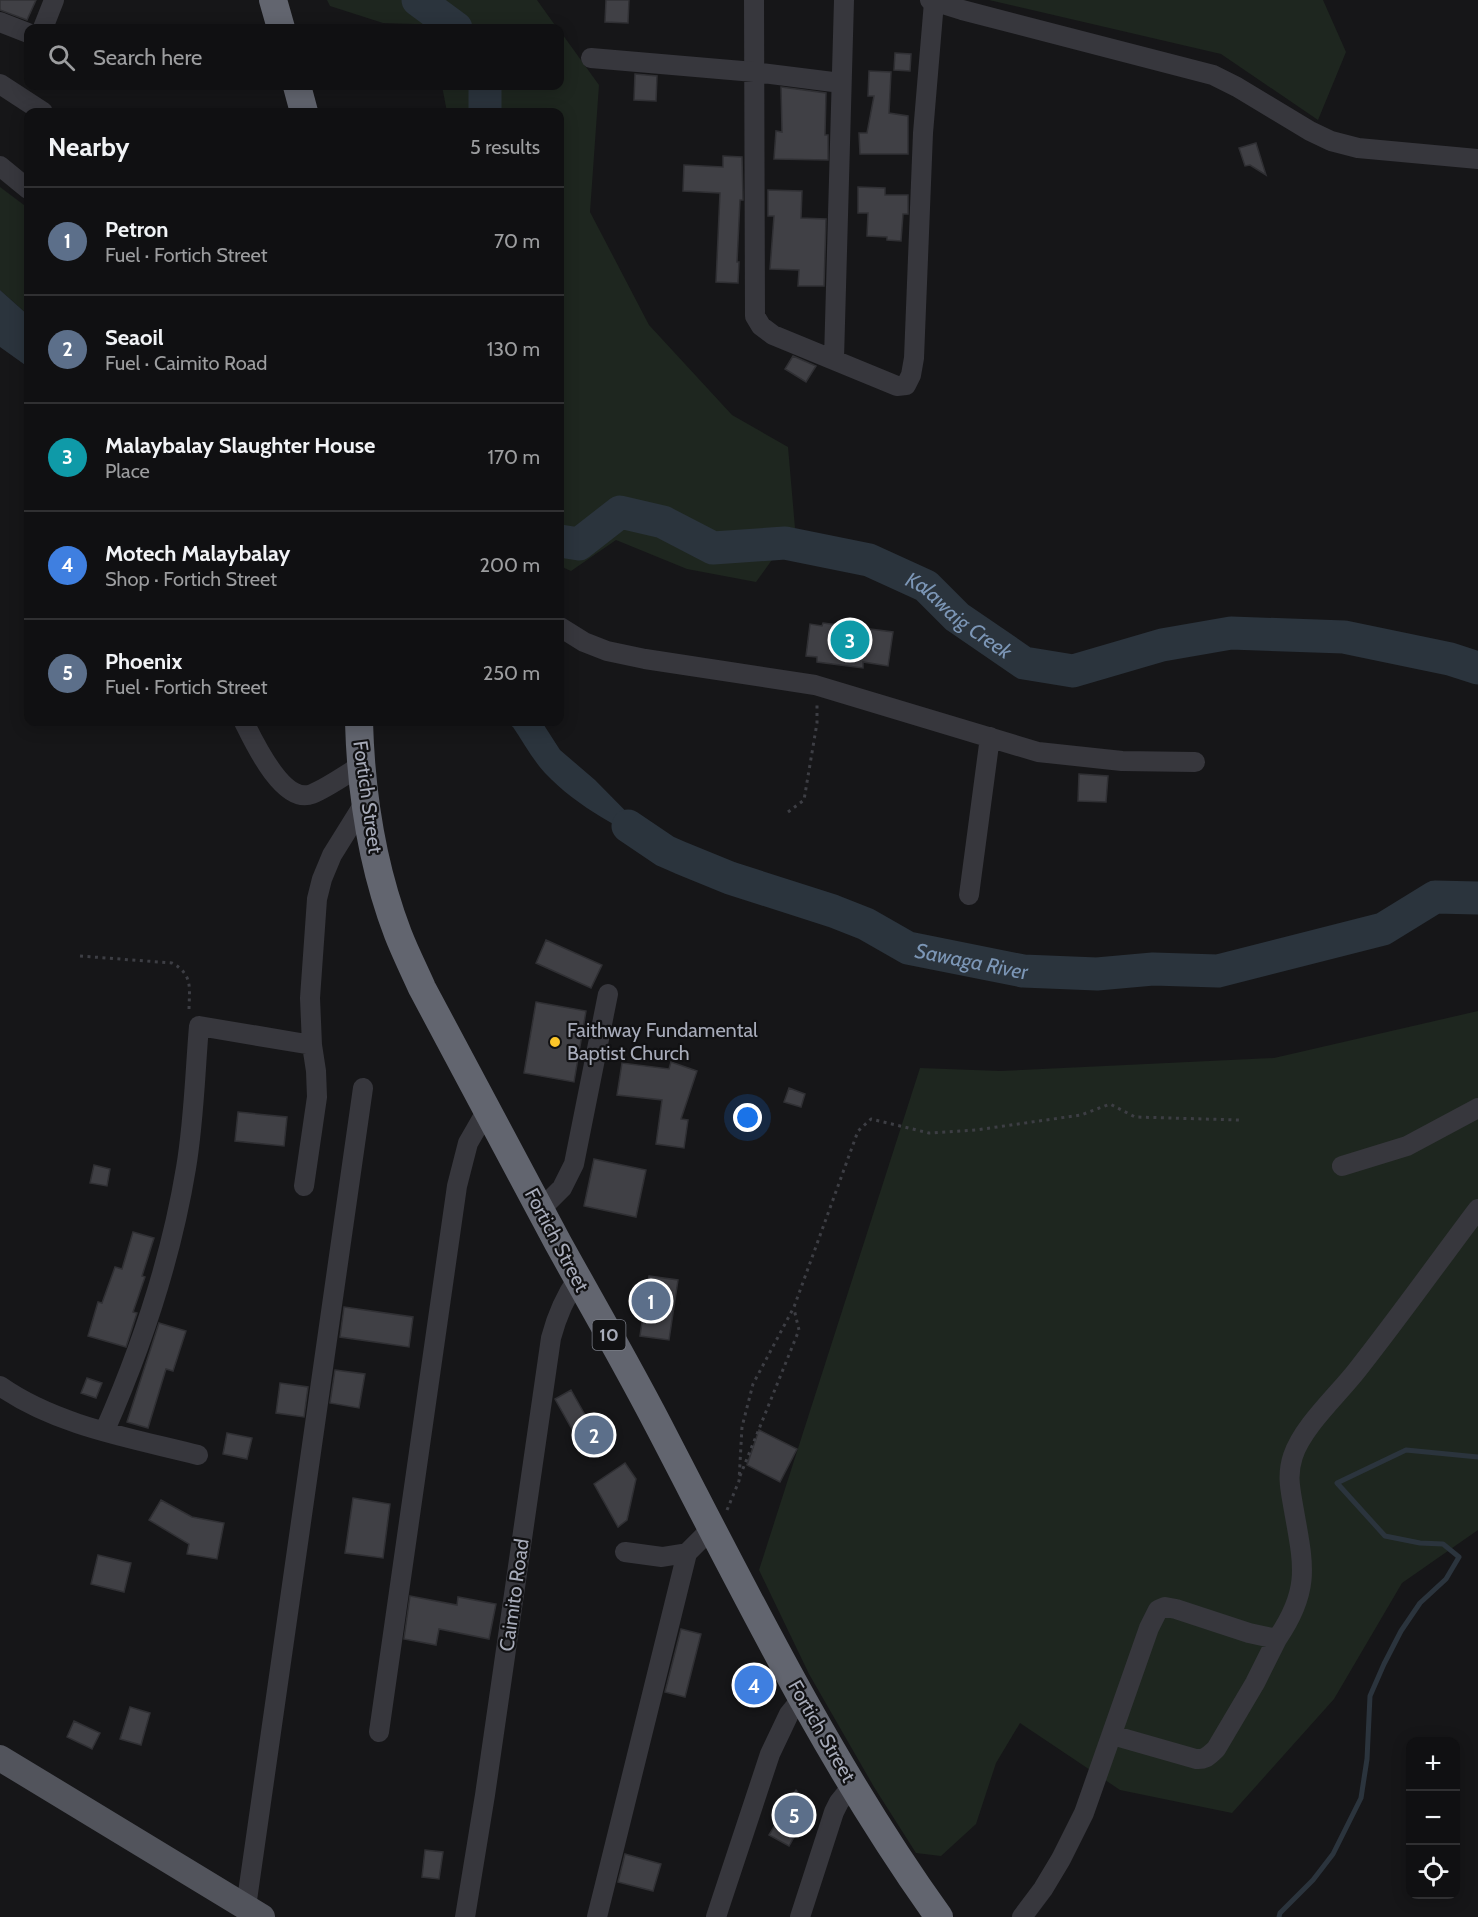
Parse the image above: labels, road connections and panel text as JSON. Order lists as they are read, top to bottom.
{
  "streets": {
    "highway": ["Fortich Street", "10"],
    "street": ["Caimito Road"]
  },
  "crossings": [
    ["Fortich Street", "Caimito Road"]
  ],
  "water": ["Kalawaig Creek", "Sawaga River"],
  "places": ["Faithway Fundamental Baptist Church"],
  "page": {
    "search": "Search here",
    "heading": ["Nearby", "5 results"],
    "list": [
      {
        "mark": "1",
        "name": "Petron",
        "note": "Fuel · Fortich Street",
        "value": "70 m"
      },
      {
        "mark": "2",
        "name": "Seaoil",
        "note": "Fuel · Caimito Road",
        "value": "130 m"
      },
      {
        "mark": "3",
        "name": "Malaybalay Slaughter House",
        "note": "Place",
        "value": "170 m"
      },
      {
        "mark": "4",
        "name": "Motech Malaybalay",
        "note": "Shop · Fortich Street",
        "value": "200 m"
      },
      {
        "mark": "5",
        "name": "Phoenix",
        "note": "Fuel · Fortich Street",
        "value": "250 m"
      }
    ],
    "pins": [
      "3",
      "1",
      "2",
      "4",
      "5"
    ],
    "map_buttons": ["+", "−"]
  }
}
